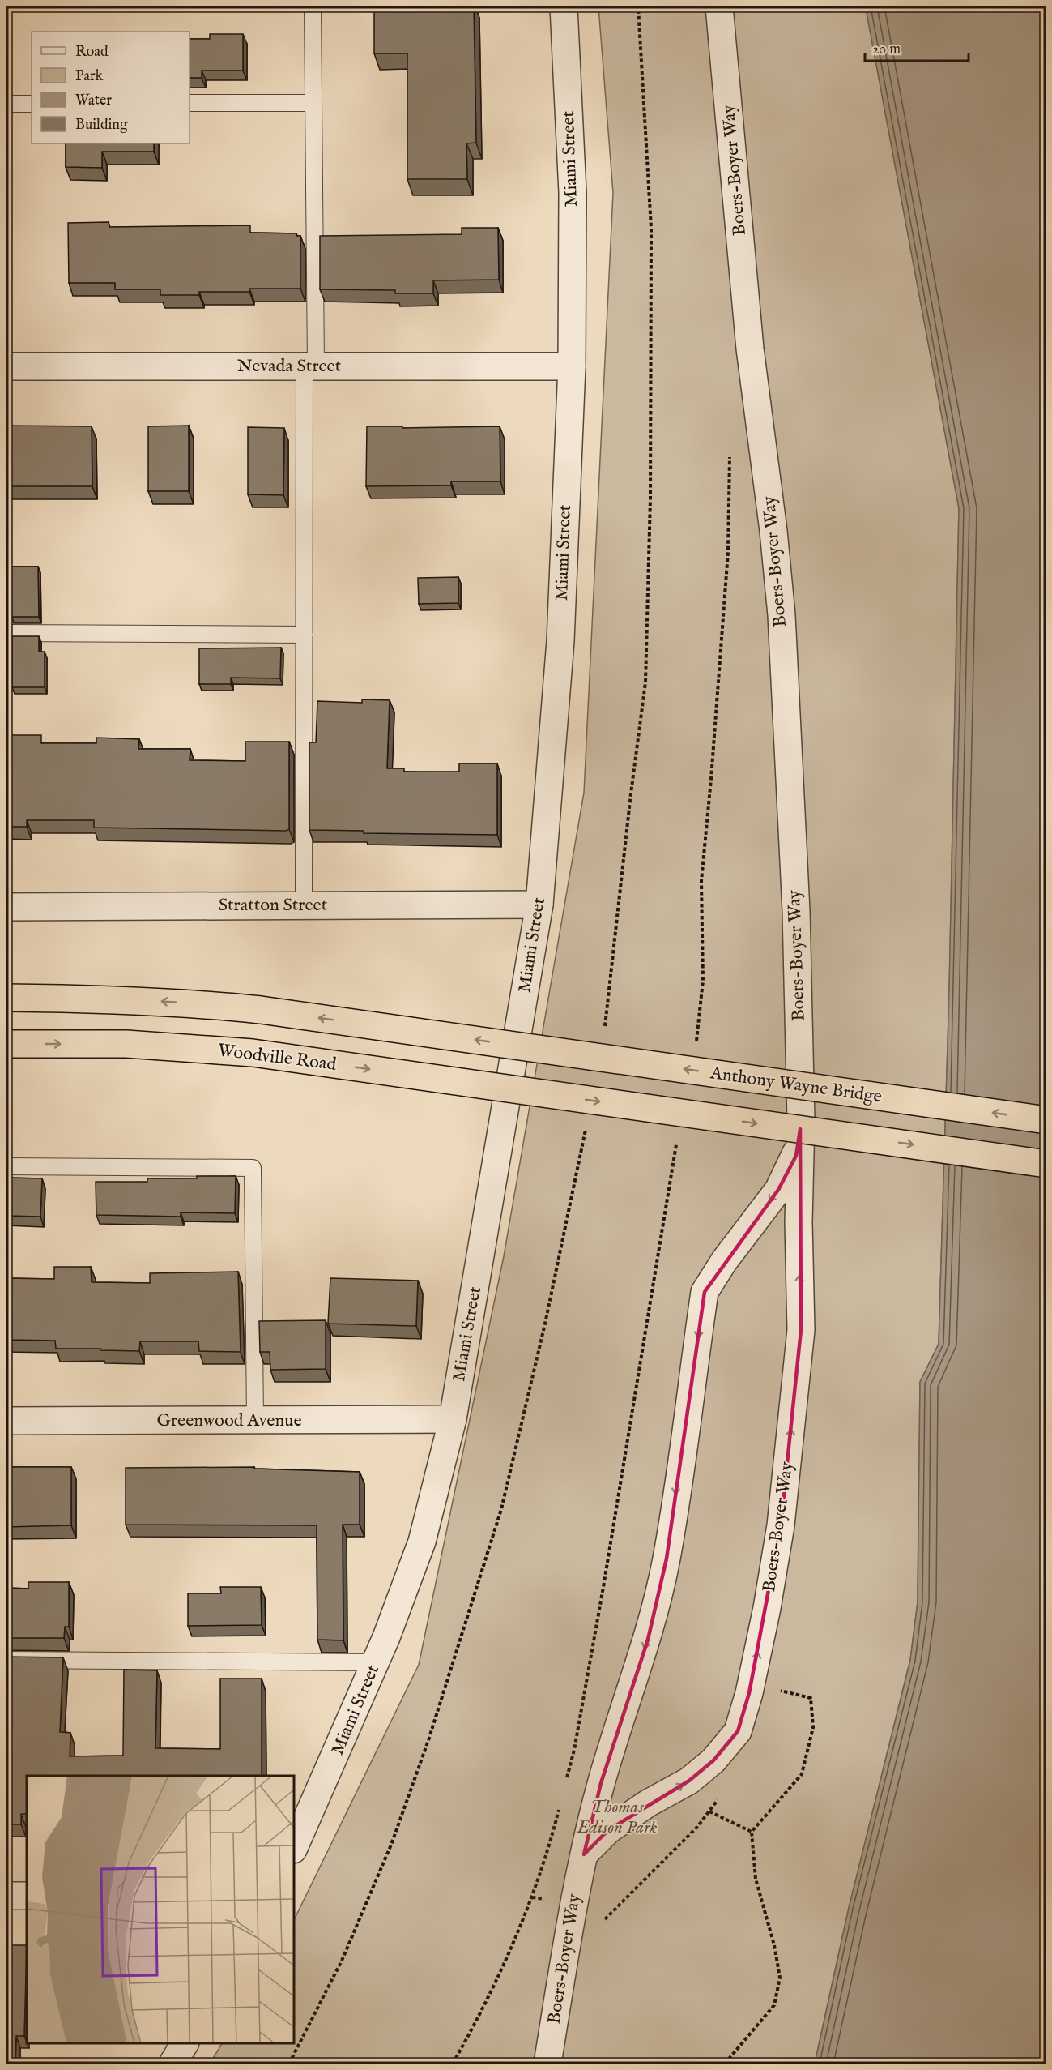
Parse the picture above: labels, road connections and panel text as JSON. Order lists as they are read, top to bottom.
{
  "streets": {
    "main road": ["Woodville Road", "Anthony Wayne Bridge"],
    "street": [
      "Miami Street",
      "Boers-Boyer Way",
      "Nevada Street",
      "Stratton Street",
      "Greenwood Avenue"
    ]
  },
  "crossings": [
    ["Miami Street", "Nevada Street"],
    ["Miami Street", "Stratton Street"],
    ["Miami Street", "Greenwood Avenue"]
  ],
  "one_way": ["Woodville Road", "Anthony Wayne Bridge"],
  "parks": ["Thomas Edison Park"],
  "legend": [
    "Road",
    "Park",
    "Water",
    "Building"
  ],
  "scale_bar": "20 m"
}
